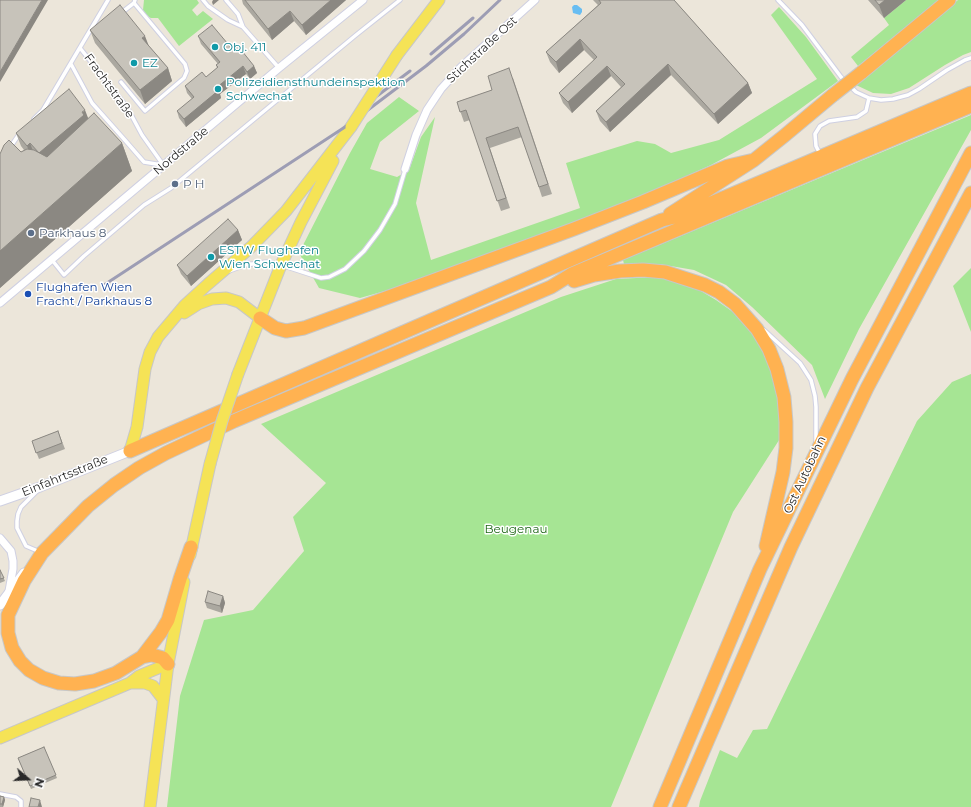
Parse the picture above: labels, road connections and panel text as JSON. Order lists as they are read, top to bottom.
{
  "streets": {
    "highway": ["Ost Autobahn"],
    "street": ["Stichstraße Ost", "Nordstraße", "Einfahrtsstraße"],
    "lane": ["Frachtstraße"]
  },
  "crossings": [
    ["Frachtstraße", "Nordstraße"]
  ],
  "parks": ["Beugenau"],
  "places": [
    "Obj. 411",
    "EZ",
    "Polizeidiensthundeinspektion Schwechat",
    "P H",
    "Parkhaus 8",
    "ESTW Flughafen Wien Schwechat",
    "Flughafen Wien Fracht / Parkhaus 8"
  ],
  "north": "right"
}
